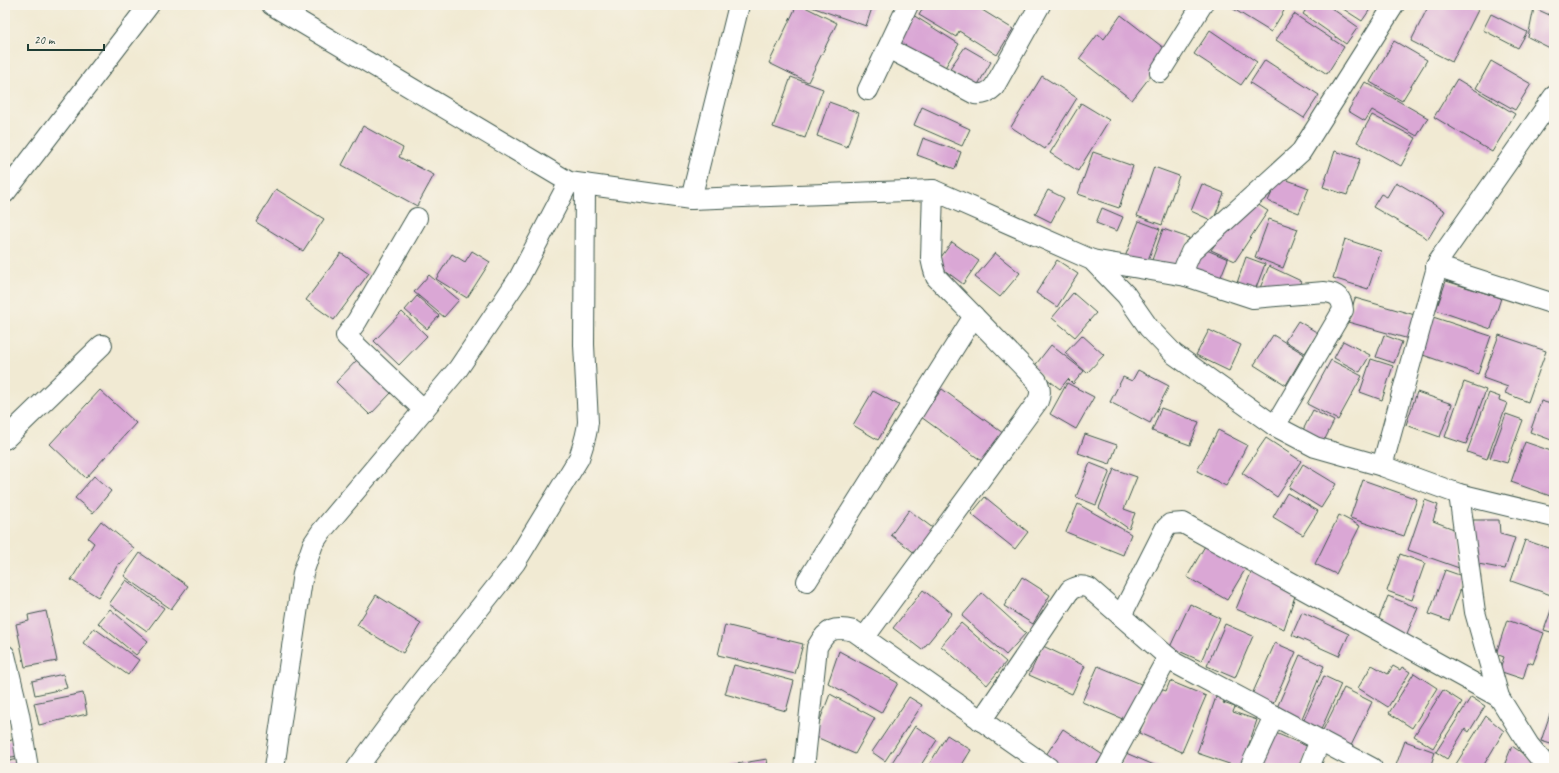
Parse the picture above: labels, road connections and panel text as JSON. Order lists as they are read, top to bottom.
{
  "scale_bar": "20 m"
}
